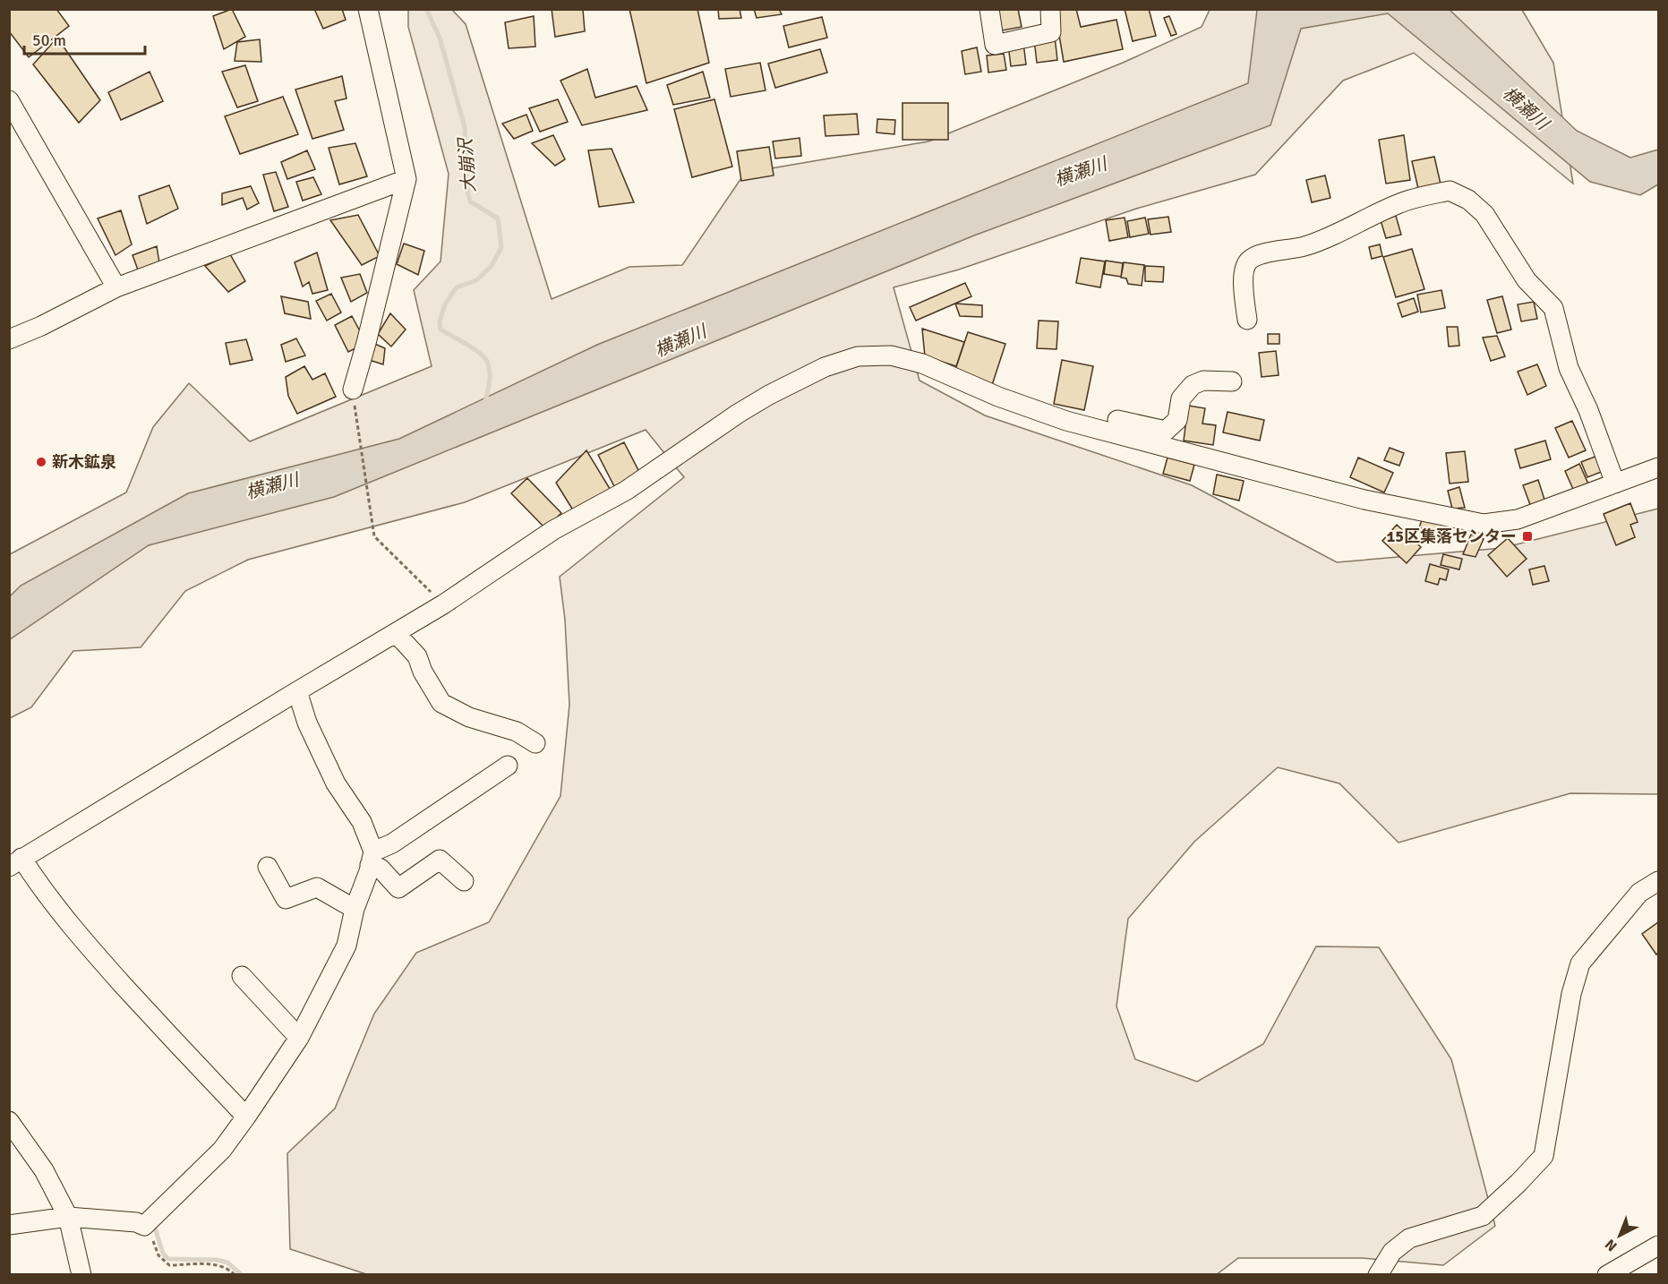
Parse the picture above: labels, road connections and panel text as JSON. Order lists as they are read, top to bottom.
{
  "water": ["横瀬川", "大崩沢"],
  "places": {
    "other": ["新木鉱泉"],
    "transit": ["15区集落センター"]
  },
  "scale_bar": "50 m",
  "north": "bottom left"
}
